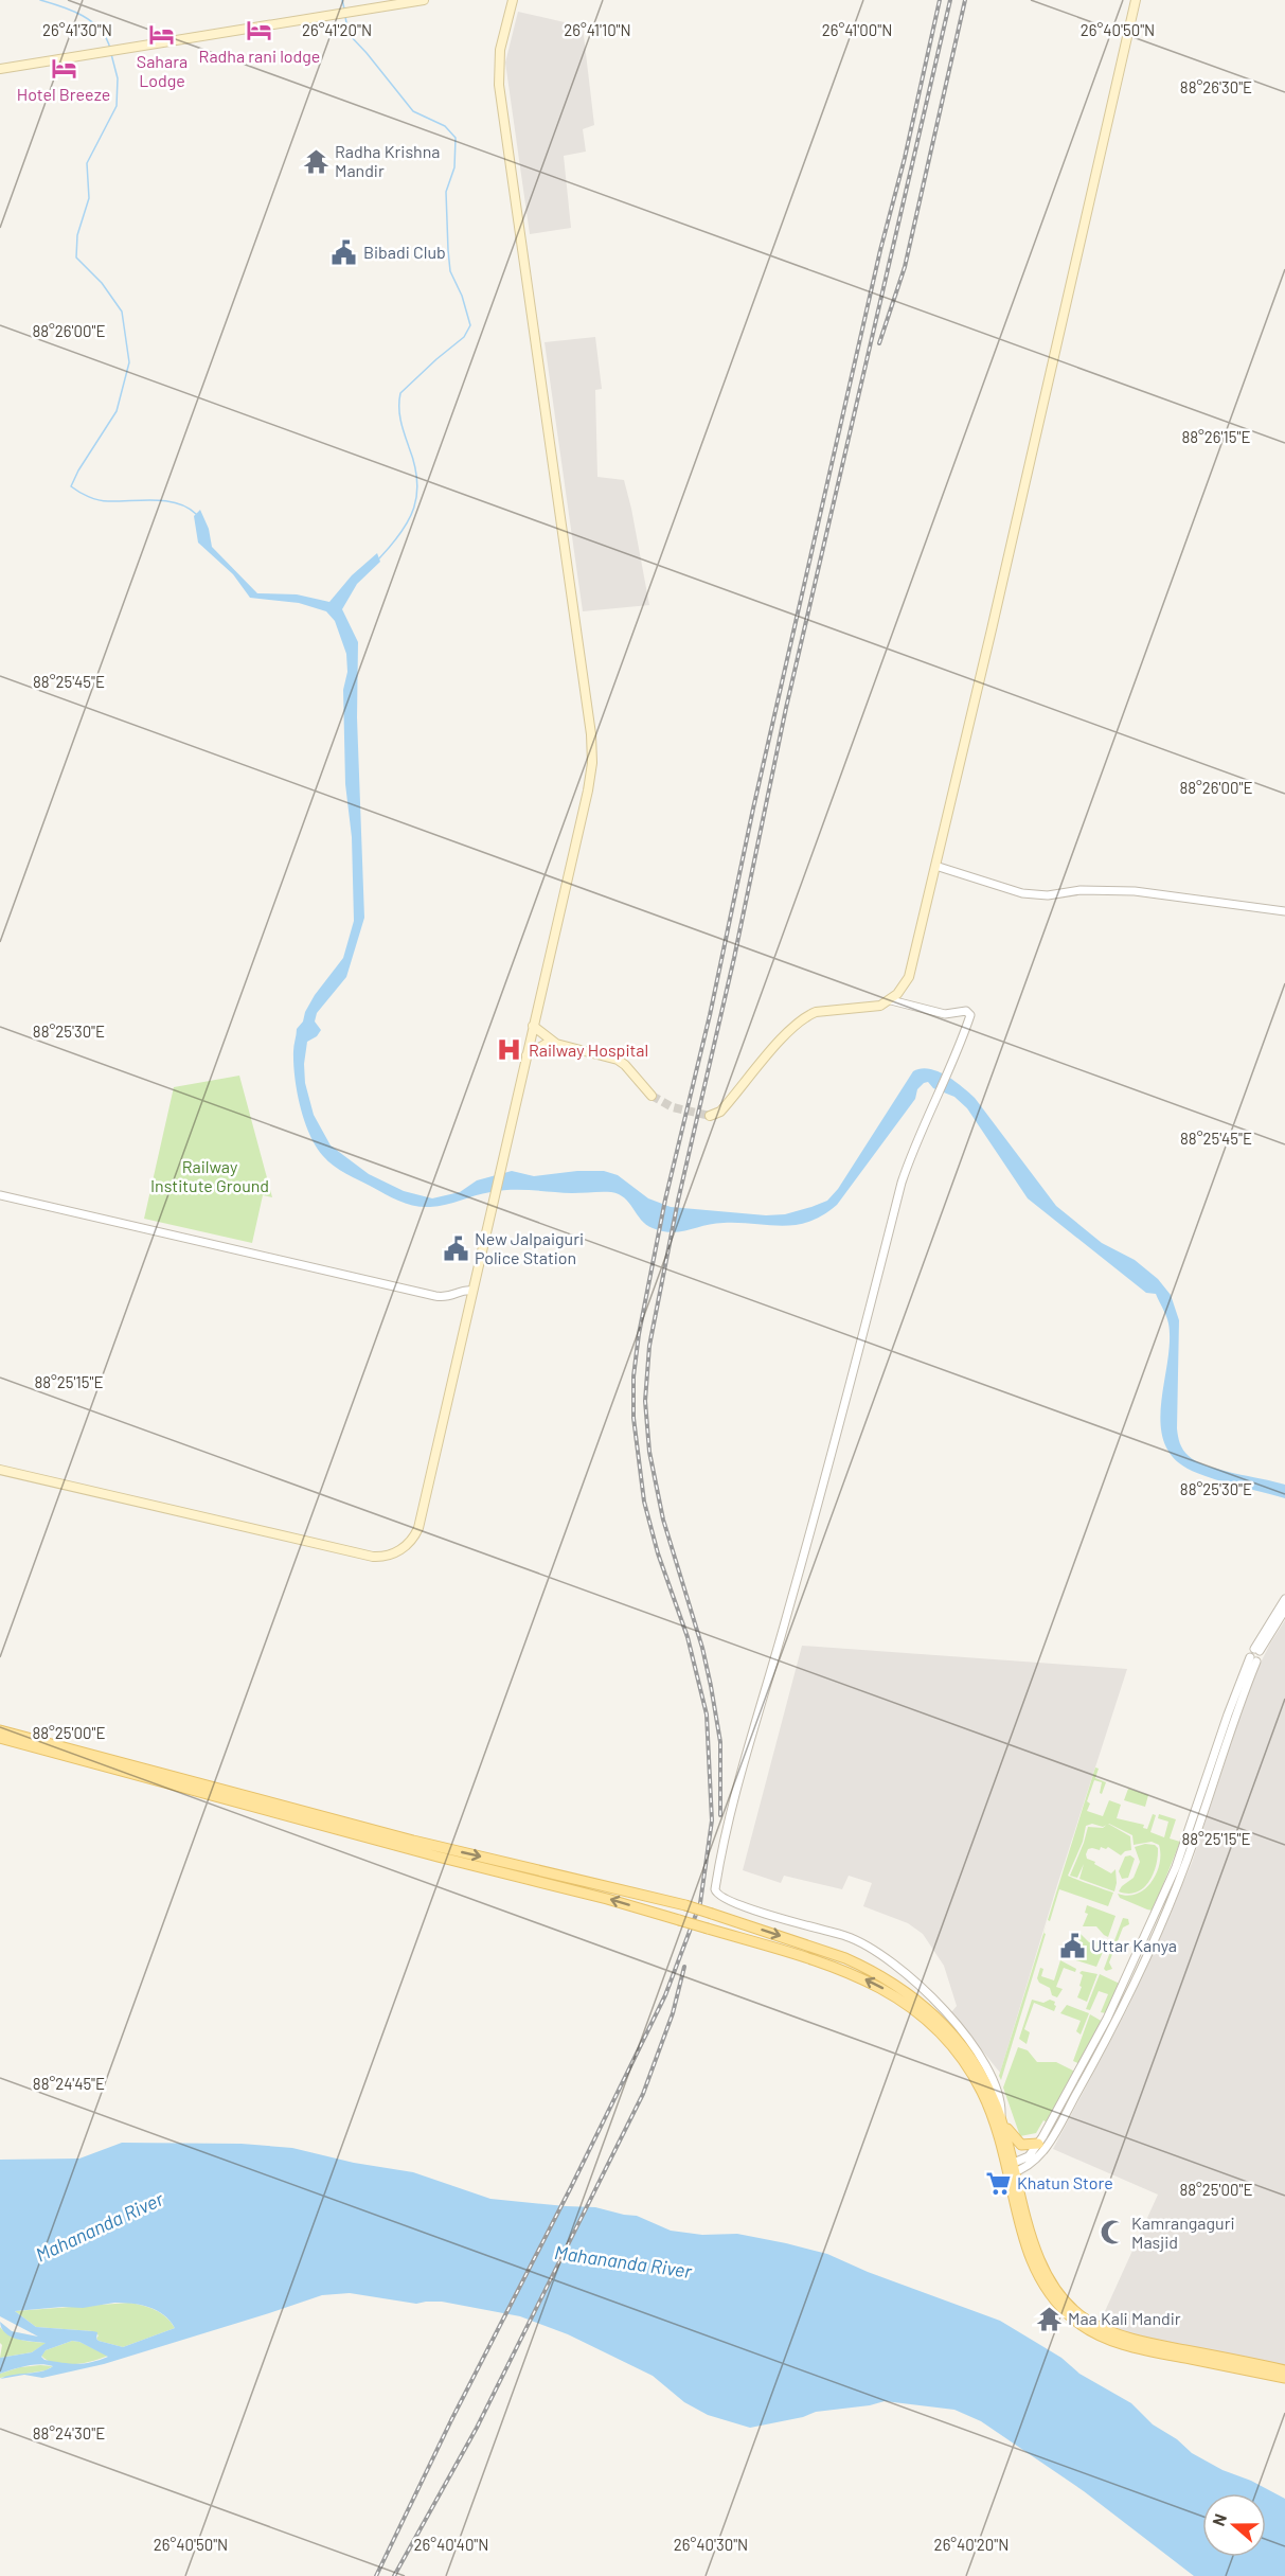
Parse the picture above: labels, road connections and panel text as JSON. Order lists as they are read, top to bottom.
{
  "water": ["Mahananda River"],
  "parks": ["Railway Institute Ground"],
  "places": {
    "hotel": ["Radha rani lodge", "Sahara Lodge", "Hotel Breeze"],
    "temple": ["Radha Krishna Mandir", "Maa Kali Mandir"],
    "public building": ["Bibadi Club", "New Jalpaiguri Police Station", "Uttar Kanya"],
    "hospital": ["Railway Hospital"],
    "supermarket": ["Khatun Store"],
    "mosque": ["Kamrangaguri Masjid"]
  },
  "north": "left",
  "coordinates": [
    "26°41'20\"N",
    "26°41'10\"N",
    "26°41'00\"N",
    "26°40'50\"N",
    "26°41'30\"N",
    "88°26'30\"E",
    "88°26'00\"E",
    "88°26'15\"E",
    "88°25'45\"E",
    "88°25'30\"E",
    "88°25'15\"E",
    "88°25'00\"E",
    "88°24'45\"E",
    "88°24'30\"E",
    "26°40'40\"N",
    "26°40'30\"N",
    "26°40'20\"N"
  ]
}
